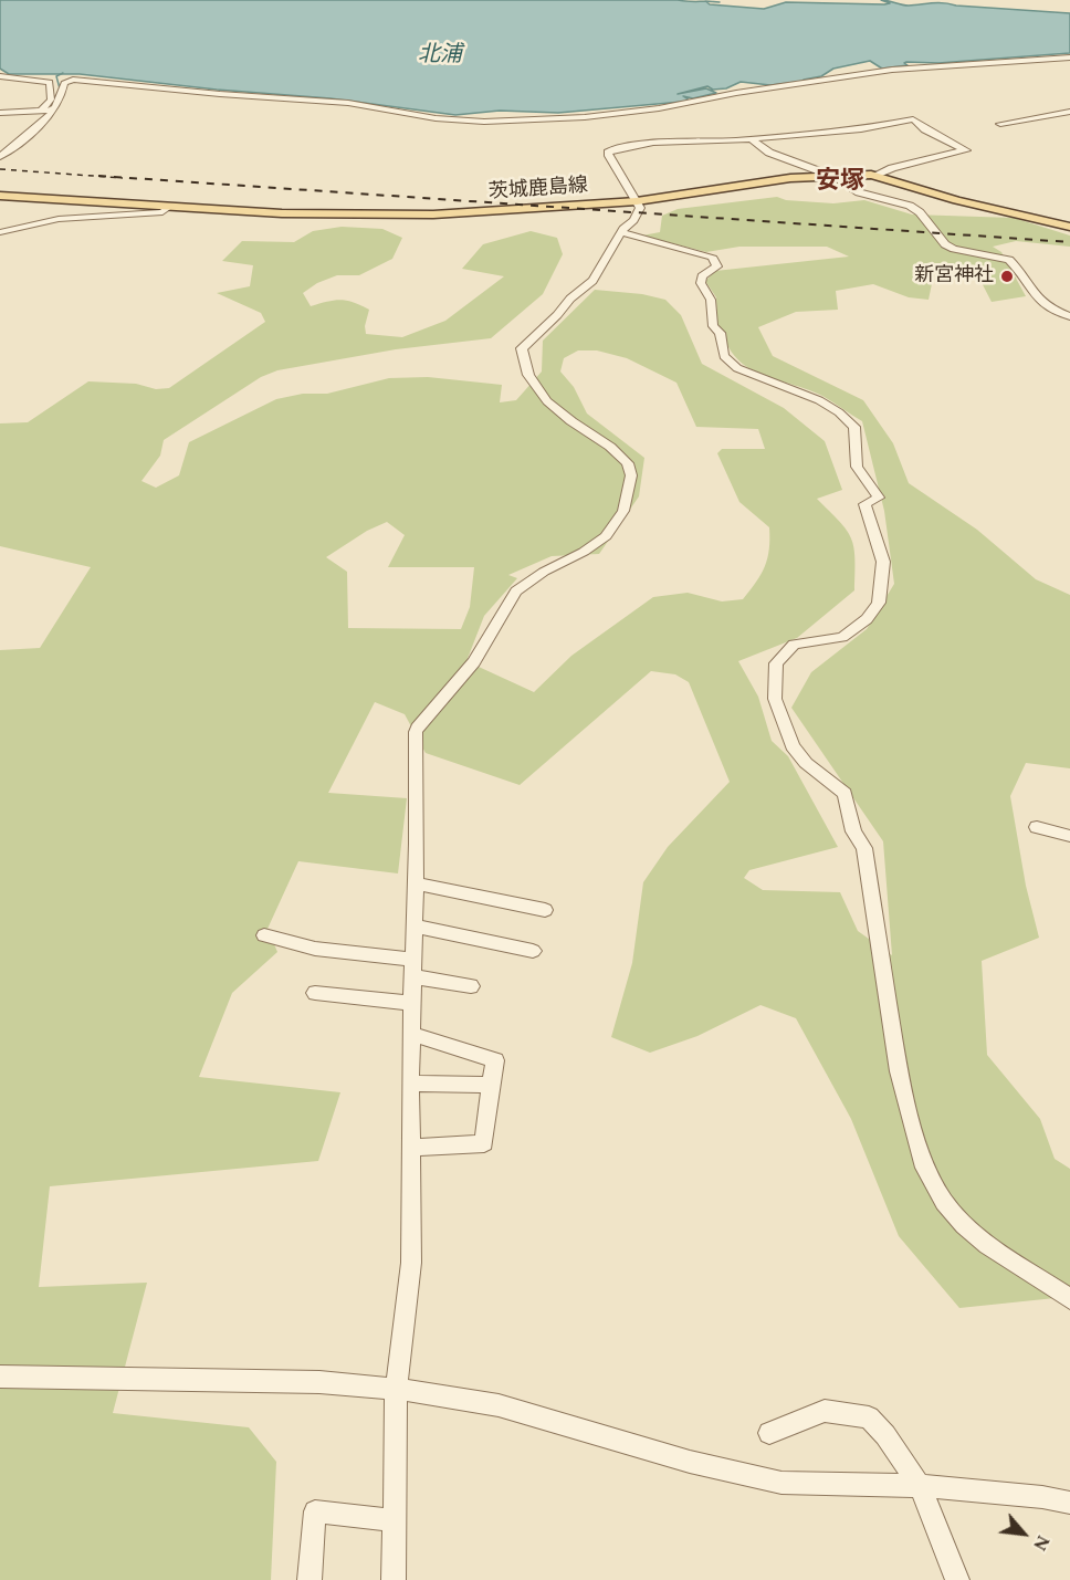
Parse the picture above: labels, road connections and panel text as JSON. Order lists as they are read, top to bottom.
{
  "streets": {
    "main road": ["茨城鹿島線"]
  },
  "districts": ["安塚"],
  "water": ["北浦"],
  "places": ["新宮神社"],
  "north": "bottom right"
}
